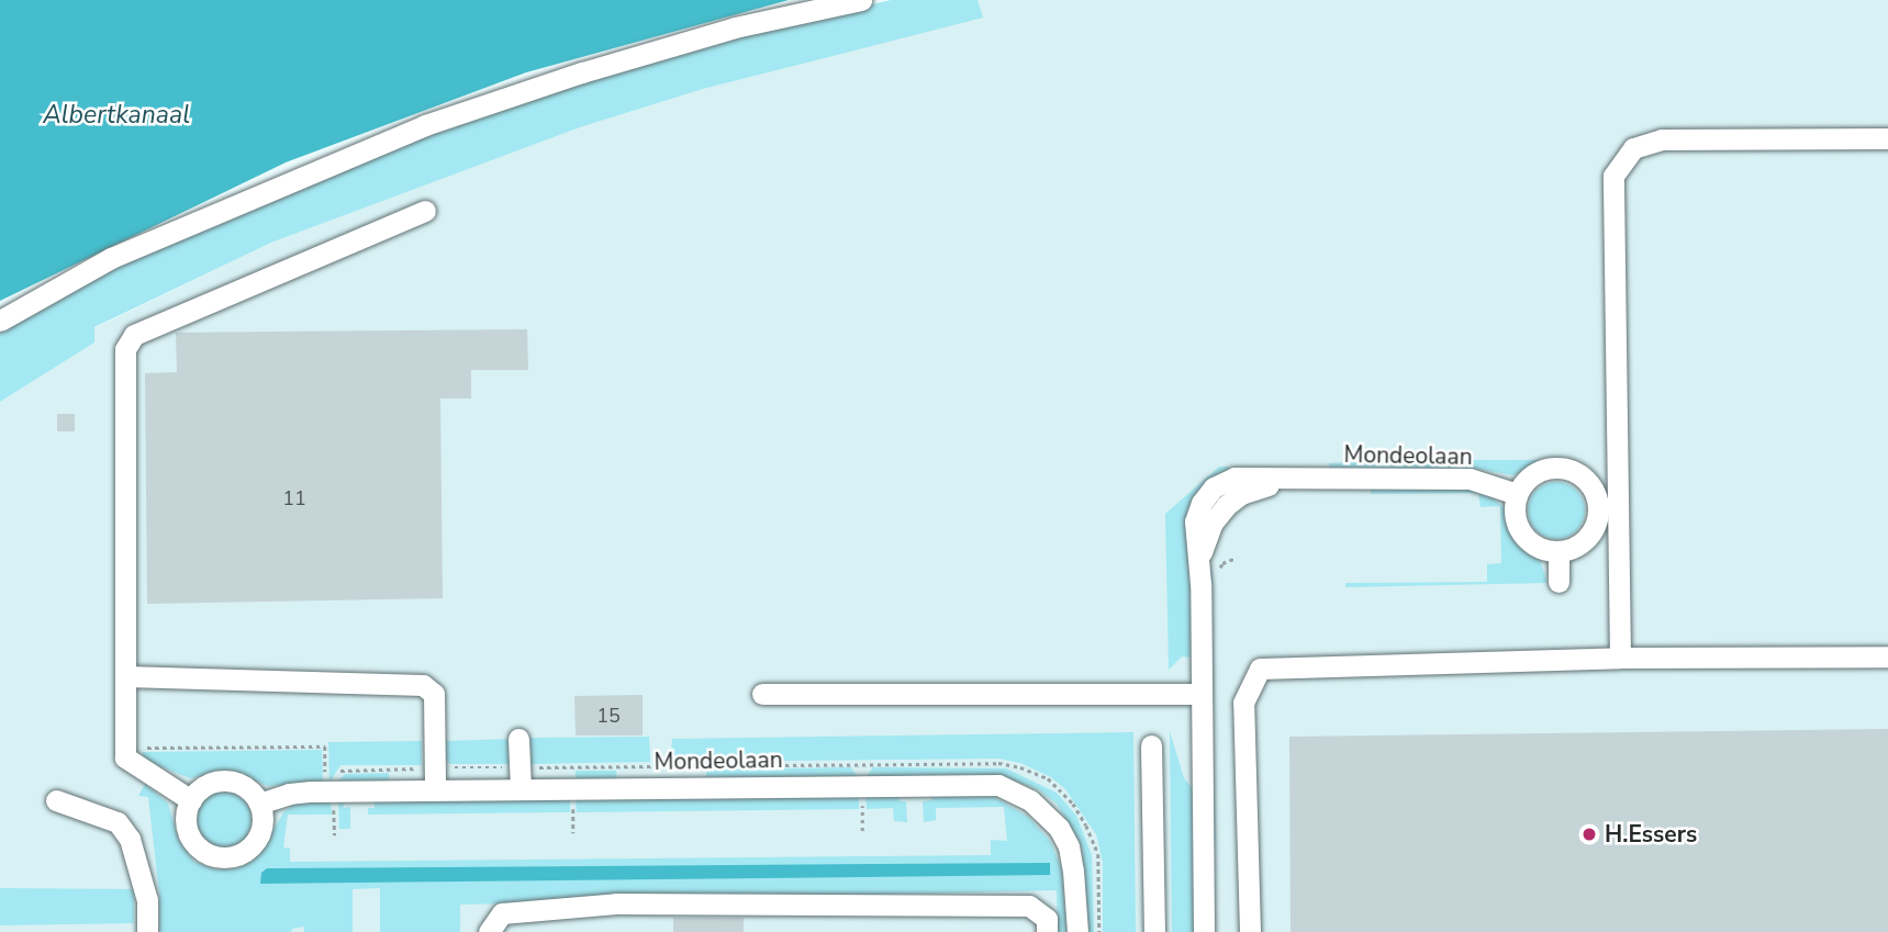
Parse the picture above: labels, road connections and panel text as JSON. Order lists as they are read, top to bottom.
{
  "streets": {
    "street": ["Mondeolaan"]
  },
  "water": ["Albertkanaal"],
  "places": ["H.Essers"],
  "house_numbers": ["11", "15"]
}
